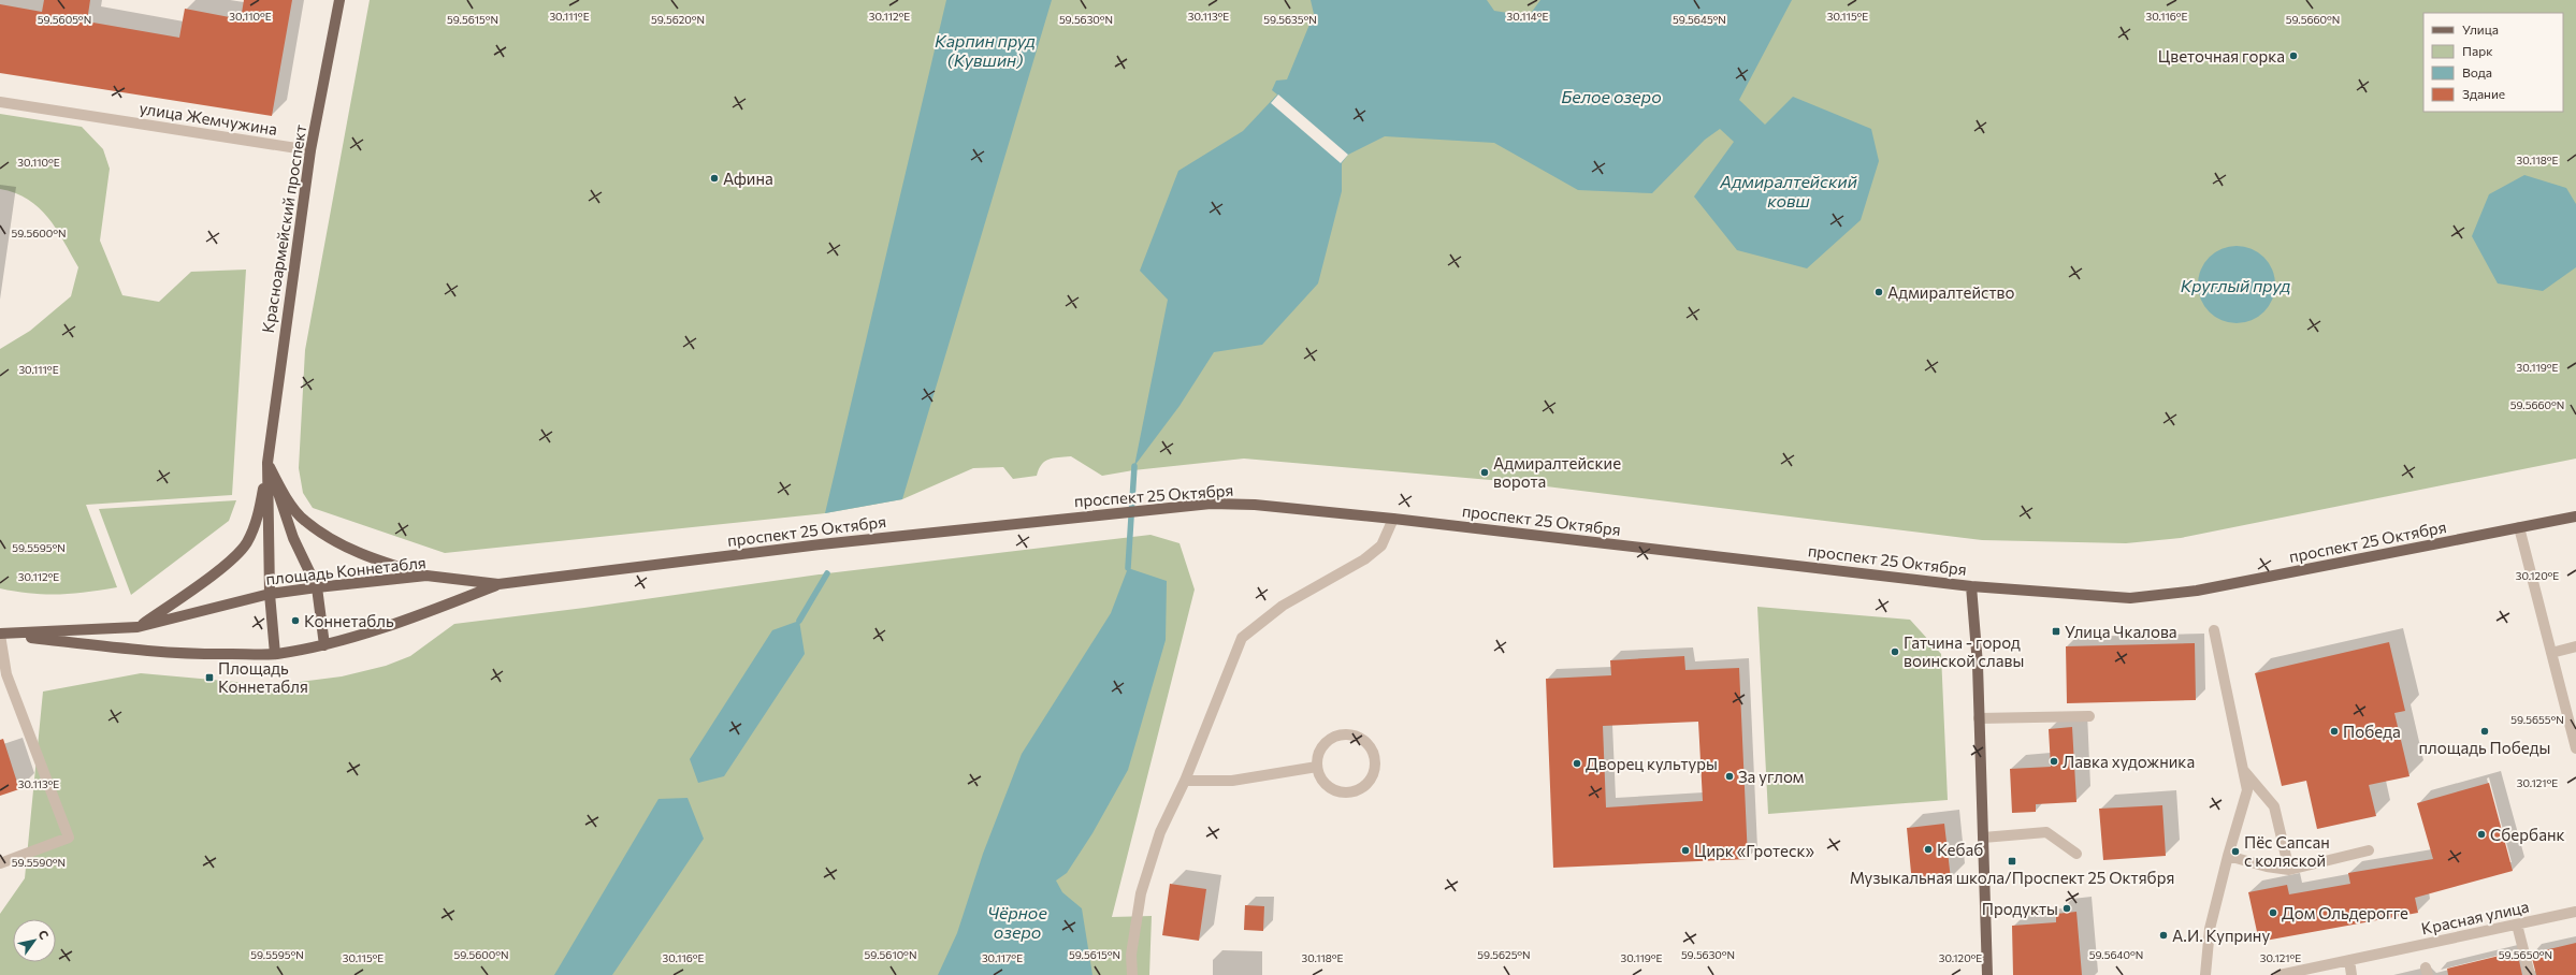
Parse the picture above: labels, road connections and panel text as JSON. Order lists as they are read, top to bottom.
{
  "streets": {
    "main road": ["Красноармейский проспект", "проспект 25 Октября", "площадь Коннетабля"],
    "street": ["улица Жемчужина", "Красная улица"]
  },
  "crossings": [
    ["улица Жемчужина", "Красноармейский проспект"],
    ["Красноармейский проспект", "площадь Коннетабля"],
    ["проспект 25 Октября", "площадь Коннетабля"]
  ],
  "water": [
    "Карпин пруд (Кувшин)",
    "Белое озеро",
    "Адмиралтейский ковш",
    "Круглый пруд",
    "Чёрное озеро"
  ],
  "places": {
    "other": [
      "Цветочная горка",
      "Афина",
      "Адмиралтейство",
      "Адмиралтейские ворота",
      "Коннетабль",
      "Гатчина - город воинской славы",
      "Победа",
      "площадь Победы",
      "Лавка художника",
      "Дворец культуры",
      "За углом",
      "Сбербанк",
      "Кебаб",
      "Цирк «Гротеск»",
      "Пёс Сапсан с коляской",
      "Продукты",
      "Дом Ольдерогге",
      "А.И. Куприну"
    ],
    "transit": ["Улица Чкалова", "Площадь Коннетабля", "Музыкальная школа/Проспект 25 Октября"]
  },
  "legend": [
    "Улица",
    "Парк",
    "Вода",
    "Здание"
  ],
  "north": "top right",
  "coordinates": [
    "30.110°E",
    "30.111°E",
    "30.113°E",
    "30.114°E",
    "30.115°E",
    "30.116°E",
    "30.112°E",
    "59.5605°N",
    "59.5615°N",
    "59.5620°N",
    "59.5630°N",
    "59.5635°N",
    "59.5645°N",
    "59.5660°N",
    "30.118°E",
    "59.5600°N",
    "30.119°E",
    "59.5595°N",
    "30.120°E",
    "59.5655°N",
    "30.121°E",
    "59.5590°N",
    "59.5610°N",
    "59.5625°N",
    "59.5640°N",
    "59.5650°N",
    "30.117°E"
  ]
}
